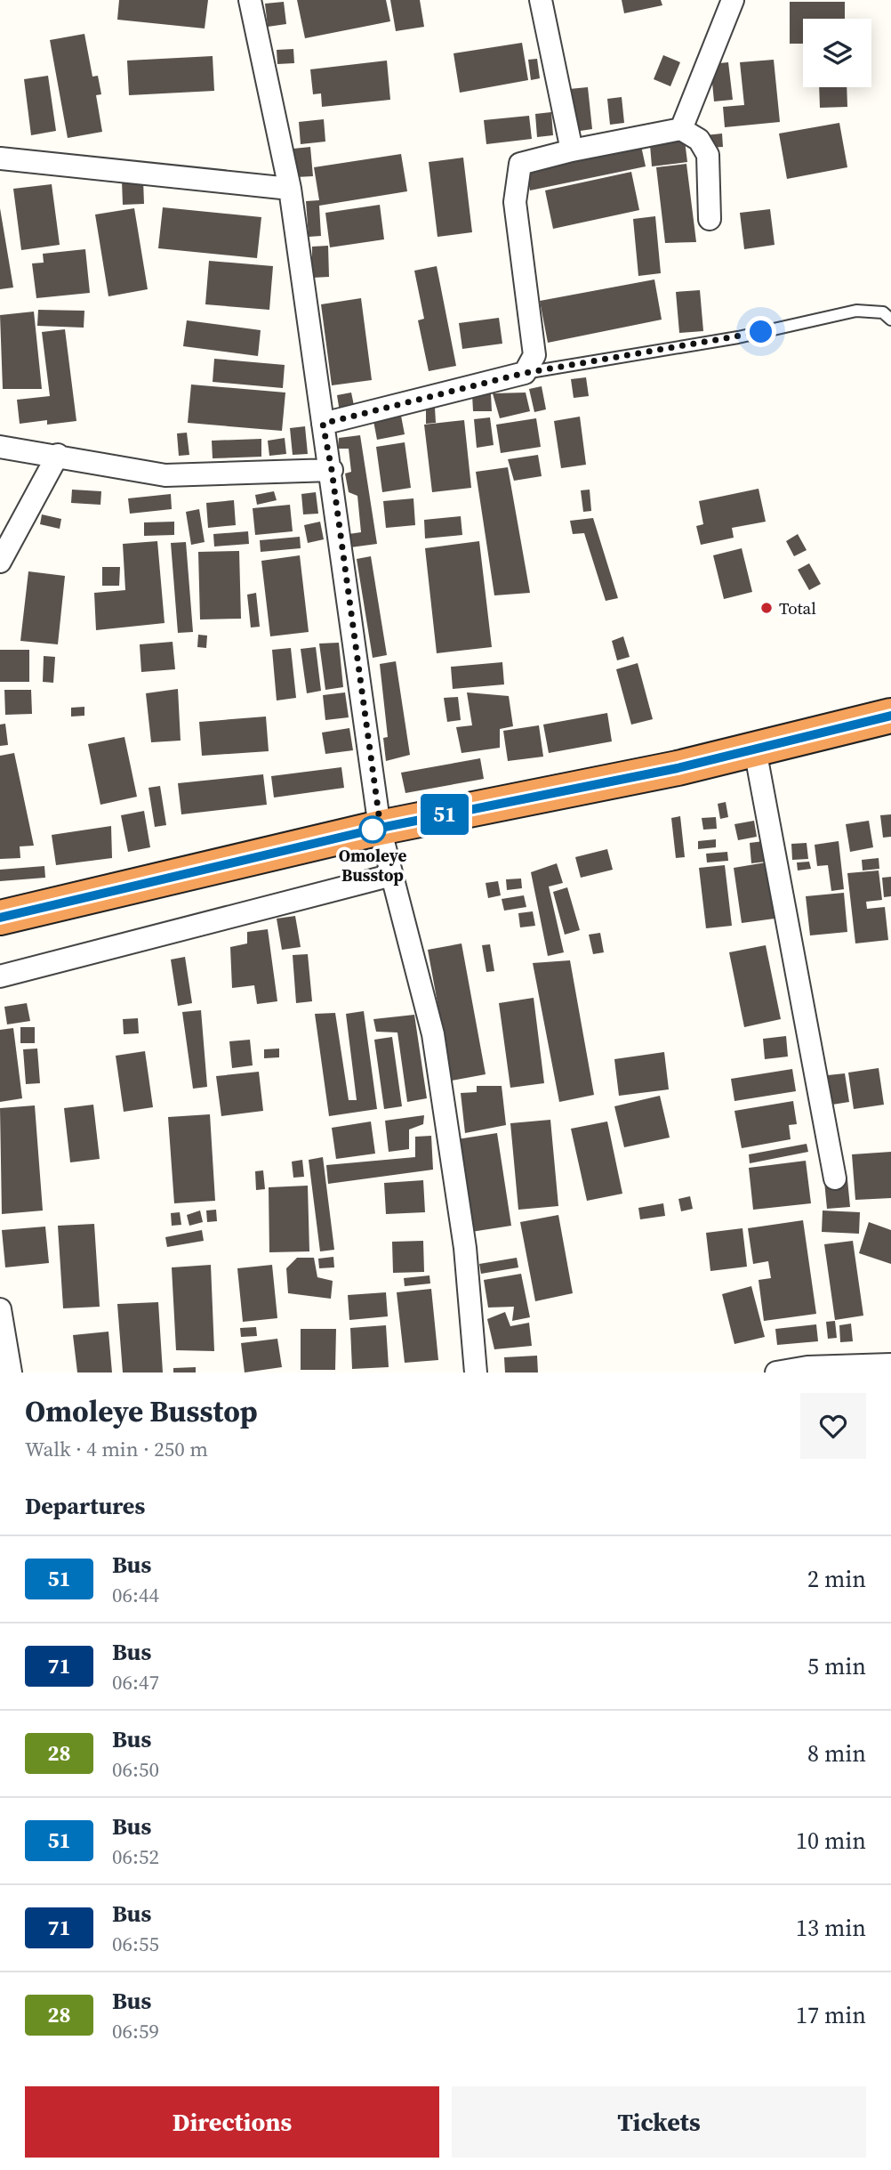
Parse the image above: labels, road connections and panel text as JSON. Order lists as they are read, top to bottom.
{
  "places": ["Total", "Omoleye Busstop"],
  "lines": ["bus line 51"],
  "page": {
    "on_map": "51",
    "heading": [
      ["Omoleye Busstop", "Walk · 4 min · 250 m"],
      "Departures"
    ],
    "list": [
      {
        "mark": "51",
        "name": "Bus",
        "note": "06:44",
        "value": "2 min"
      },
      {
        "mark": "71",
        "name": "Bus",
        "note": "06:47",
        "value": "5 min"
      },
      {
        "mark": "28",
        "name": "Bus",
        "note": "06:50",
        "value": "8 min"
      },
      {
        "mark": "51",
        "name": "Bus",
        "note": "06:52",
        "value": "10 min"
      },
      {
        "mark": "71",
        "name": "Bus",
        "note": "06:55",
        "value": "13 min"
      },
      {
        "mark": "28",
        "name": "Bus",
        "note": "06:59",
        "value": "17 min"
      }
    ],
    "buttons": ["Directions", "Tickets"]
  }
}
